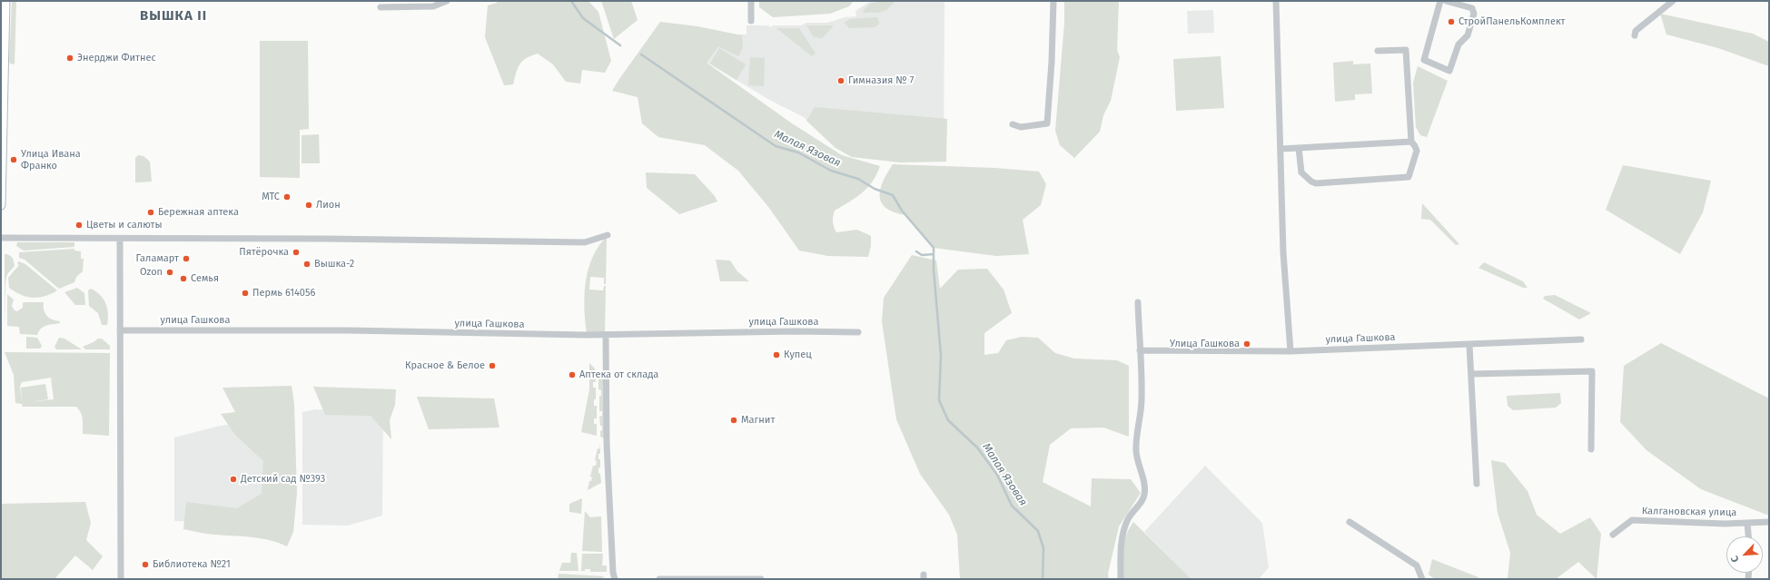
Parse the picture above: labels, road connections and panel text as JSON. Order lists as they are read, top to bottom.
{
  "streets": {
    "street": ["улица Гашкова", "Калгановская улица"]
  },
  "districts": ["ВЫШКА II"],
  "water": ["Малая Язовая"],
  "places": [
    "СтройПанельКомплект",
    "Энерджи Фитнес",
    "Гимназия № 7",
    "Улица Ивана Франко",
    "МТС",
    "Лион",
    "Бережная аптека",
    "Цветы и салюты",
    "Пятёрочка",
    "Галамарт",
    "Вышка-2",
    "Ozon",
    "Семья",
    "Пермь 614056",
    "Улица Гашкова",
    "Купец",
    "Красное & Белое",
    "Аптека от склада",
    "Магнит",
    "Детский сад №393",
    "Библиотека №21"
  ],
  "north": "bottom left"
}
